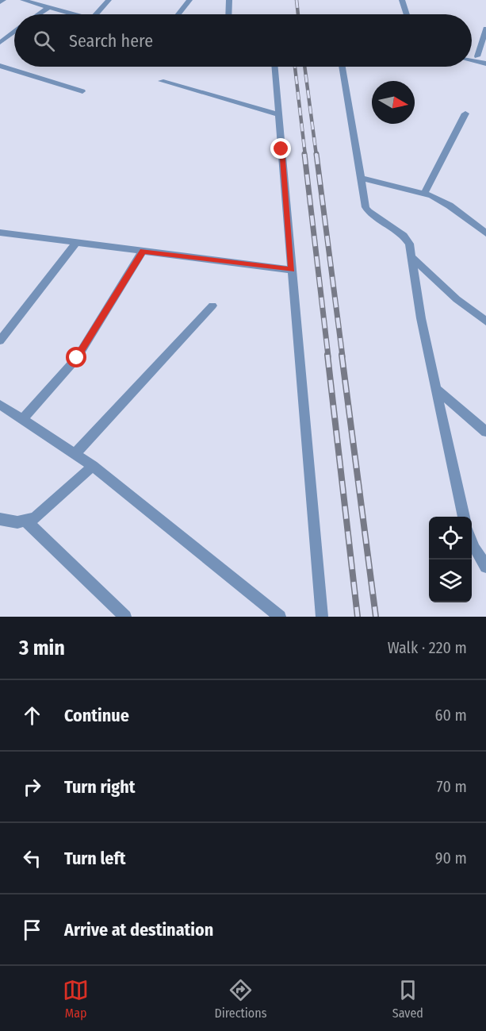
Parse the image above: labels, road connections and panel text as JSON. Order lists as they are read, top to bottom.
{
  "north": "right",
  "page": {
    "search": "Search here",
    "heading": ["3 min", "Walk · 220 m"],
    "list": [
      ["Continue", "60 m"],
      ["Turn right", "70 m"],
      ["Turn left", "90 m"],
      "Arrive at destination"
    ],
    "nav": ["Map", "Directions", "Saved"]
  }
}
